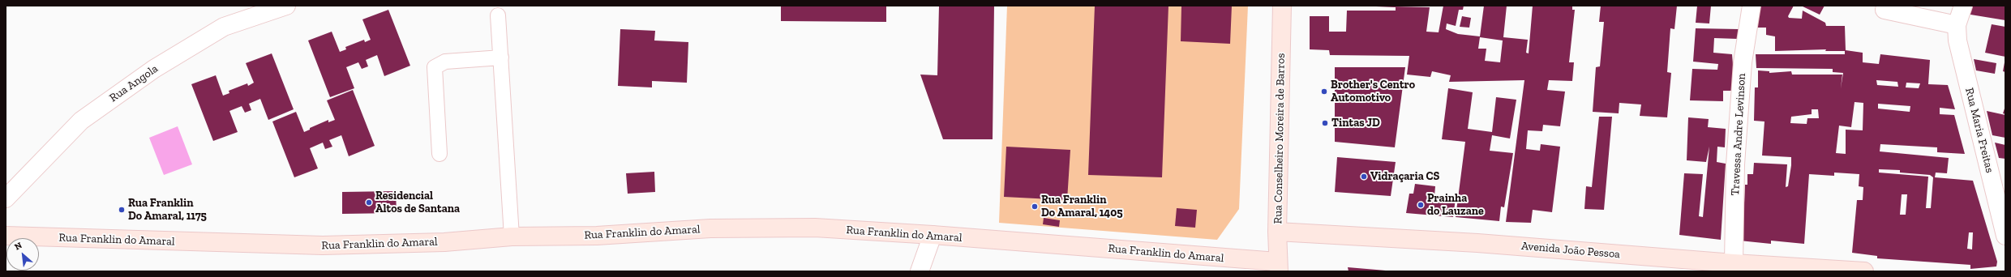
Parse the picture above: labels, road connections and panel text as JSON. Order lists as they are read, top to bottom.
{
  "streets": {
    "street": [
      "Rua Angola",
      "Rua Maria Freitas",
      "Travessa Andre Levinson",
      "Rua Conselheiro Moreira de Barros",
      "Rua Franklin do Amaral",
      "Avenida João Pessoa"
    ]
  },
  "crossings": [
    ["Travessa Andre Levinson", "Avenida João Pessoa"],
    ["Rua Conselheiro Moreira de Barros", "Rua Franklin do Amaral"],
    ["Rua Conselheiro Moreira de Barros", "Avenida João Pessoa"]
  ],
  "places": [
    "Brother's Centro Automotivo",
    "Tintas JD",
    "Vidraçaria CS",
    "Residencial Altos de Santana",
    "Prainha do Lauzane",
    "Rua Franklin Do Amaral, 1405",
    "Rua Franklin Do Amaral, 1175"
  ],
  "north": "top left"
}
